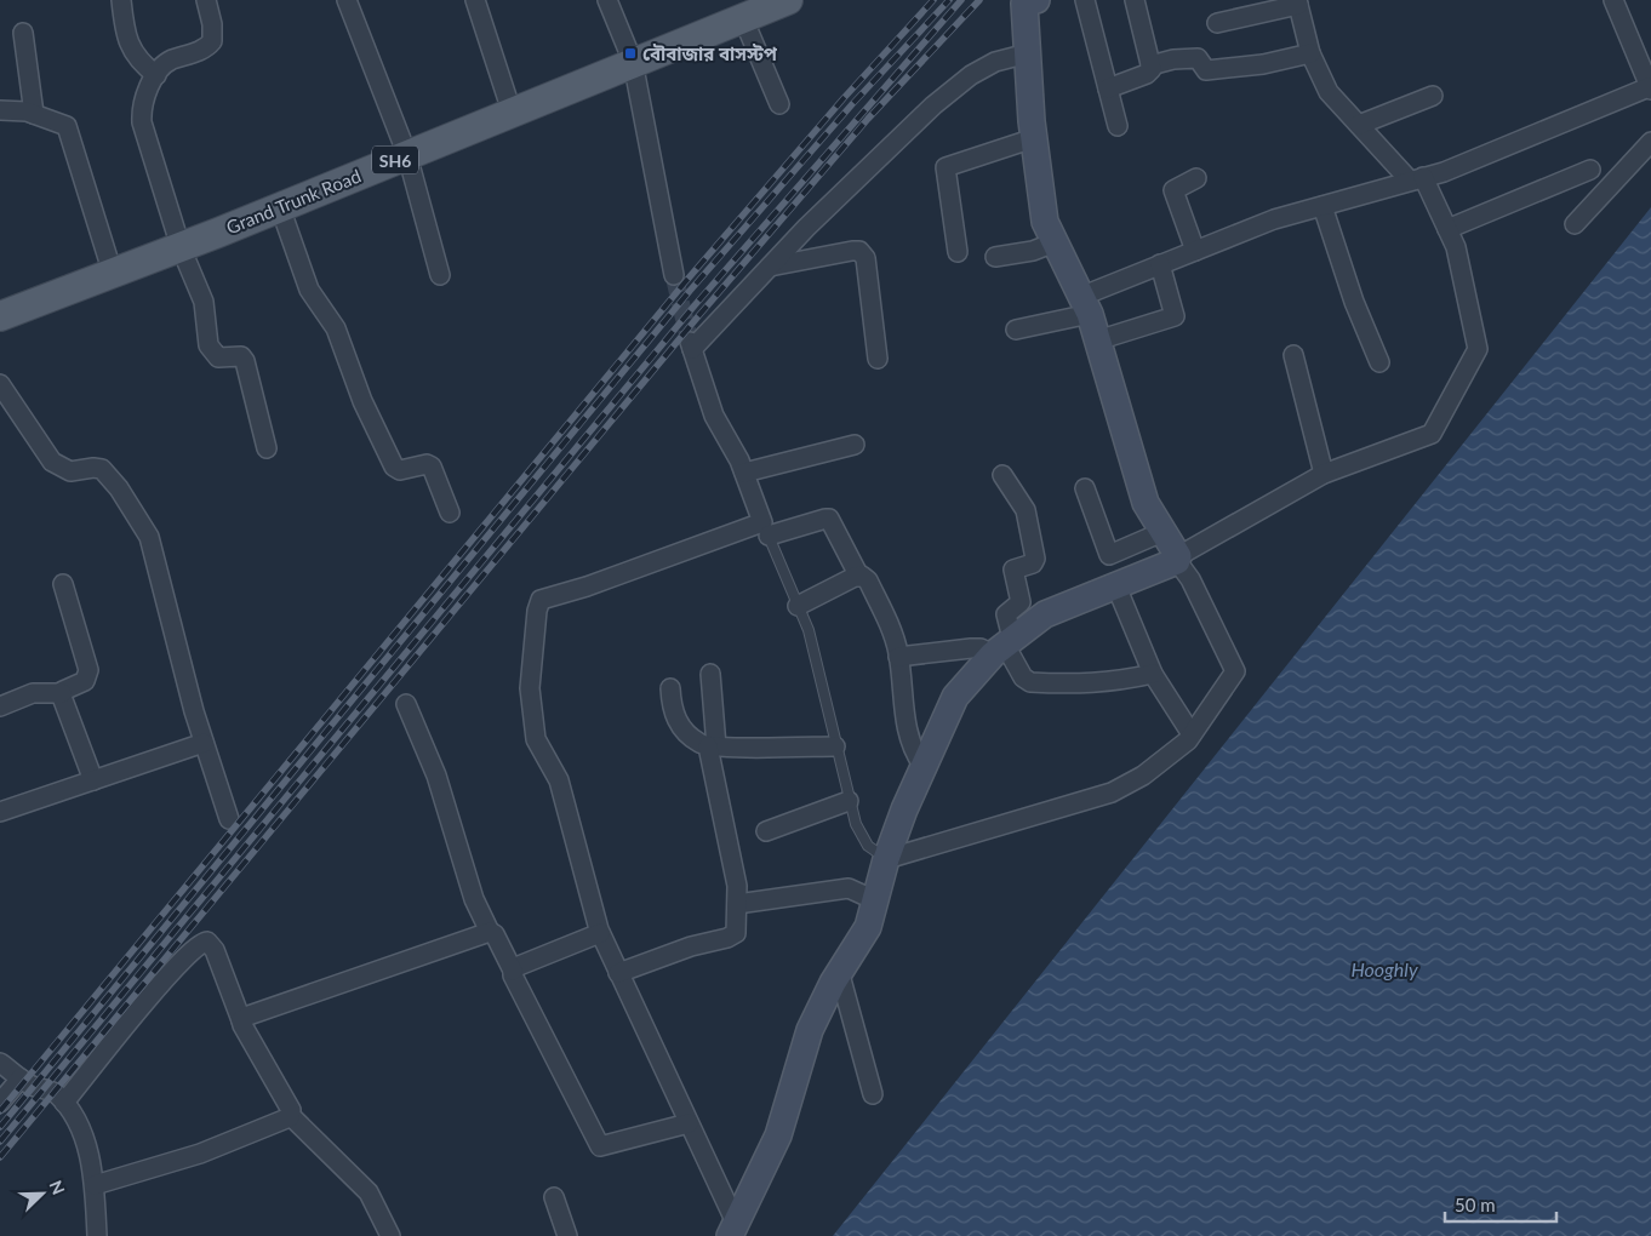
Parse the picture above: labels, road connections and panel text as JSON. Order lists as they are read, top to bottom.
{
  "streets": {
    "main road": ["SH6", "Grand Trunk Road"]
  },
  "water": ["Hooghly"],
  "places": {
    "transit": ["বৌবাজার বাসস্টপ"]
  },
  "scale_bar": "50 m",
  "north": "top right"
}
